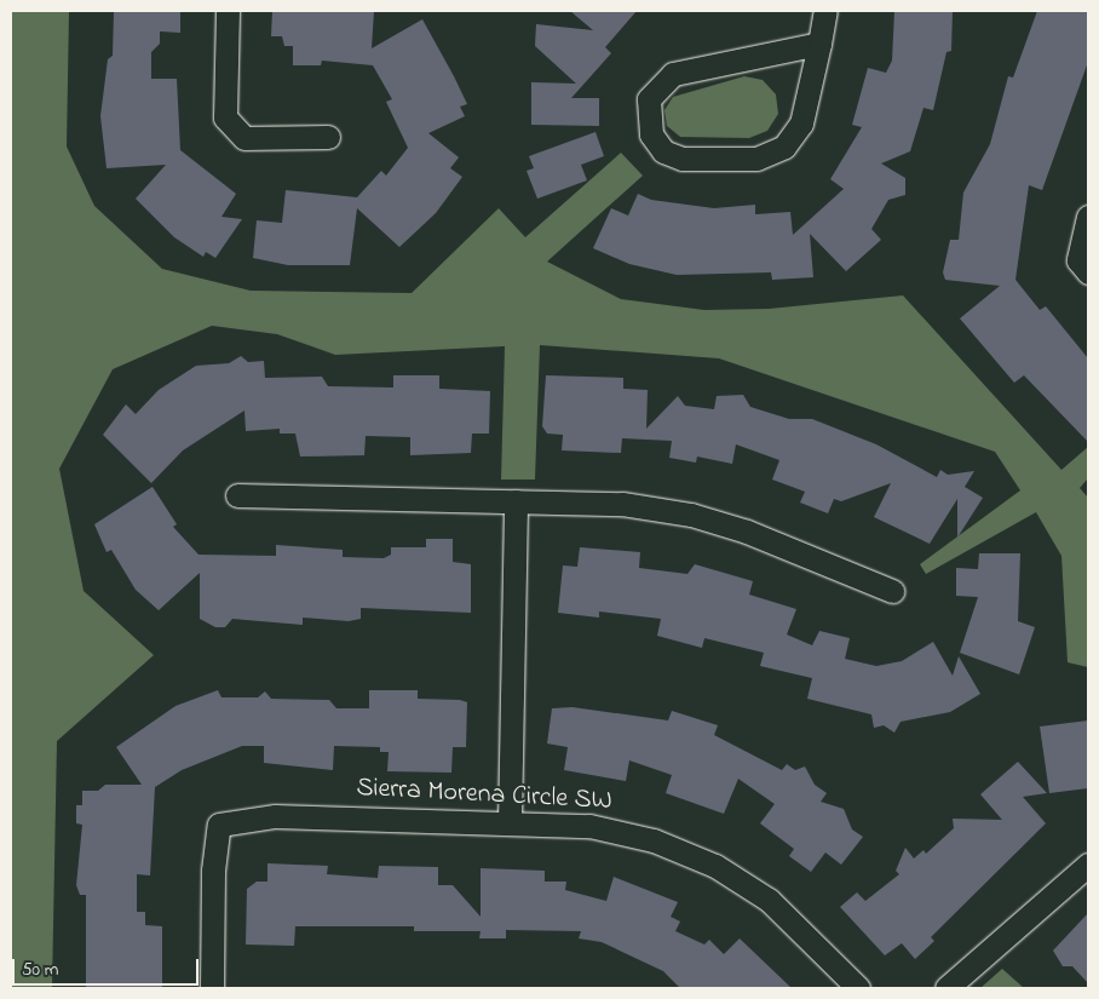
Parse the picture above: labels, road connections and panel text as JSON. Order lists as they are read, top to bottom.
{
  "streets": {
    "street": ["Sierra Morena Circle SW"]
  },
  "scale_bar": "50 m"
}
